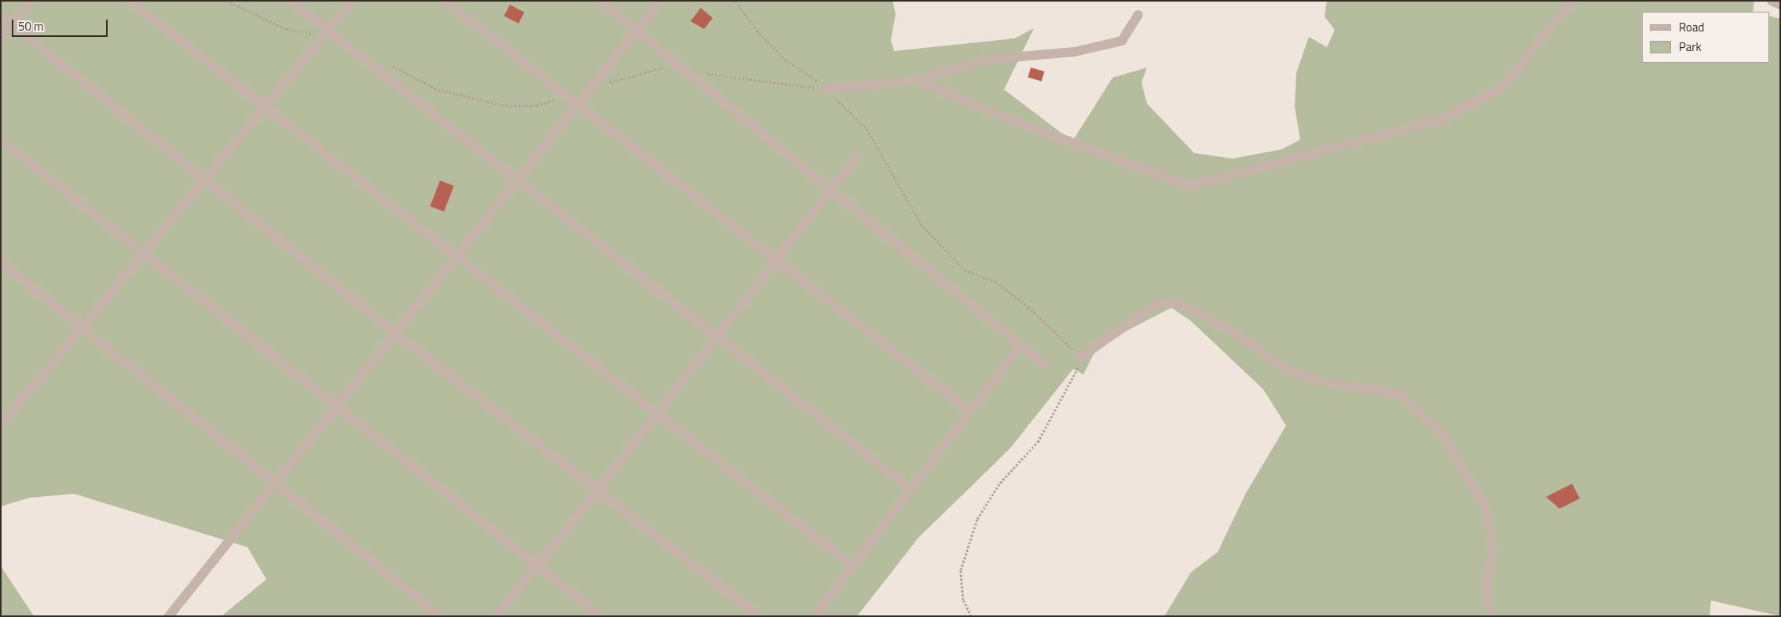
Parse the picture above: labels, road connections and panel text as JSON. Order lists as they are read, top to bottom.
{
  "legend": ["Road", "Park"],
  "scale_bar": "50 m"
}
